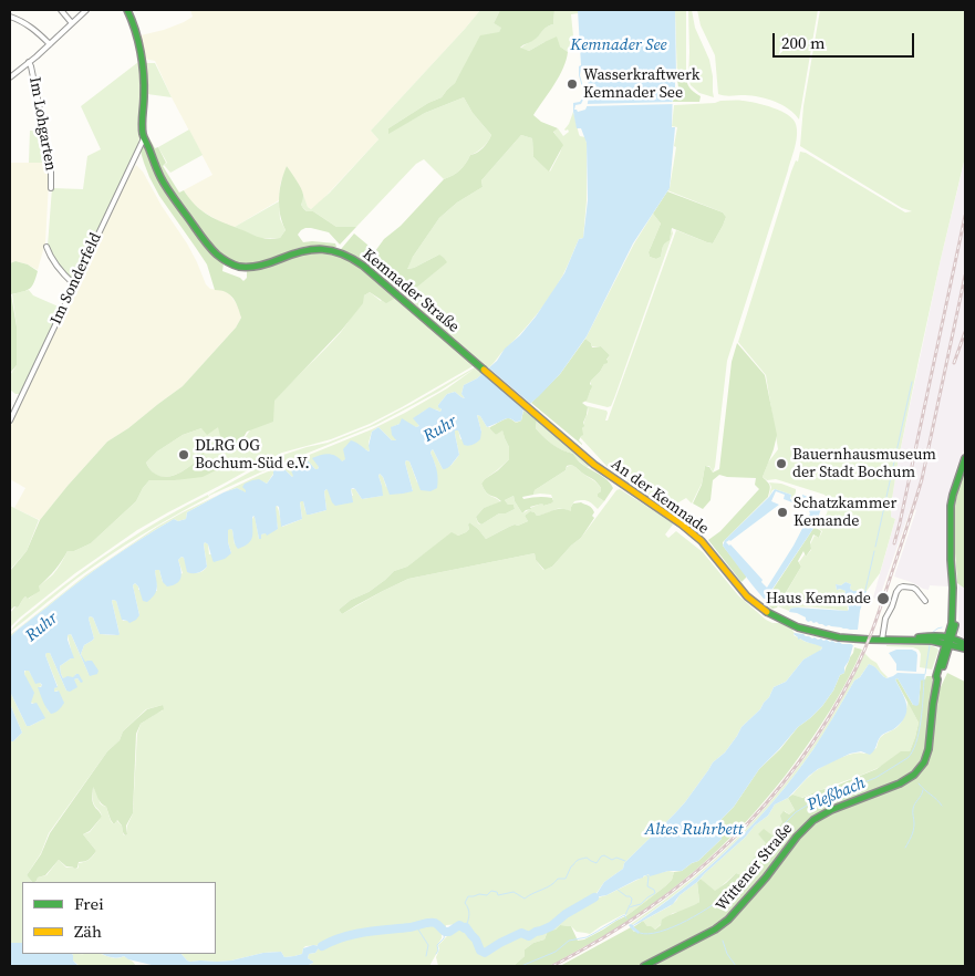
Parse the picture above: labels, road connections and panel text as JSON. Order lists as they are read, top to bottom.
{
  "streets": {
    "main road": ["Kemnader Straße", "An der Kemnade", "Wittener Straße"],
    "street": ["Im Lohgarten", "Im Sonderfeld"]
  },
  "crossings": [
    ["Im Sonderfeld", "Kemnader Straße"],
    ["Kemnader Straße", "An der Kemnade"],
    ["An der Kemnade", "Wittener Straße"]
  ],
  "water": [
    "Kemnader See",
    "Ruhr",
    "Pleßbach",
    "Altes Ruhrbett"
  ],
  "places": [
    "Wasserkraftwerk Kemnader See",
    "DLRG OG Bochum-Süd e.V.",
    "Bauernhausmuseum der Stadt Bochum",
    "Schatzkammer Kemande",
    "Haus Kemnade"
  ],
  "legend": ["Frei", "Zäh"],
  "scale_bar": "200 m"
}
